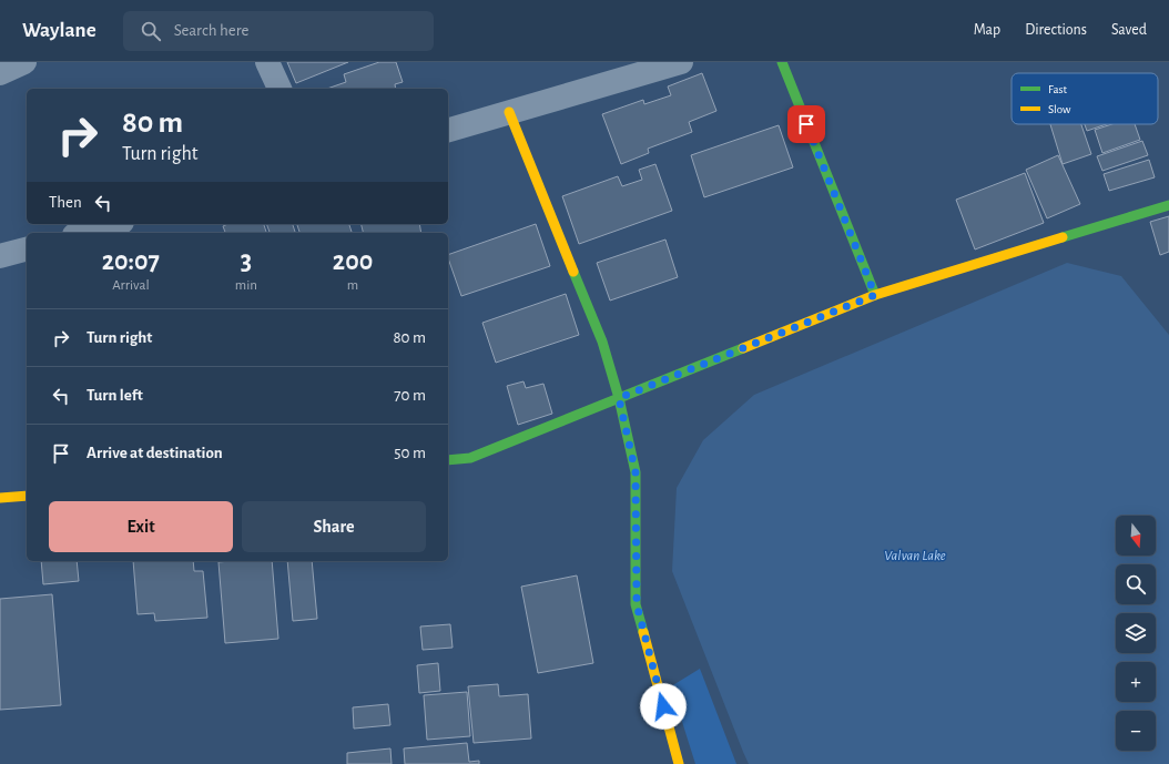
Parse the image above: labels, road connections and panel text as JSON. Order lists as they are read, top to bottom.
{
  "water": ["Valvan Lake"],
  "legend": ["Fast", "Slow"],
  "north": "bottom",
  "page": {
    "header": "Waylane",
    "search": "Search here",
    "nav": ["Map", "Directions", "Saved"],
    "turn": ["80 m", "Turn right"],
    "then": "Then",
    "eta": [
      "20:07",
      "Arrival",
      "3",
      "min",
      "200",
      "m"
    ],
    "list": [
      {
        "name": "Turn right",
        "value": "80 m"
      },
      {
        "name": "Turn left",
        "value": "70 m"
      },
      {
        "name": "Arrive at destination",
        "value": "50 m"
      }
    ],
    "buttons": ["Exit", "Share"],
    "map_buttons": ["+", "−"]
  }
}
